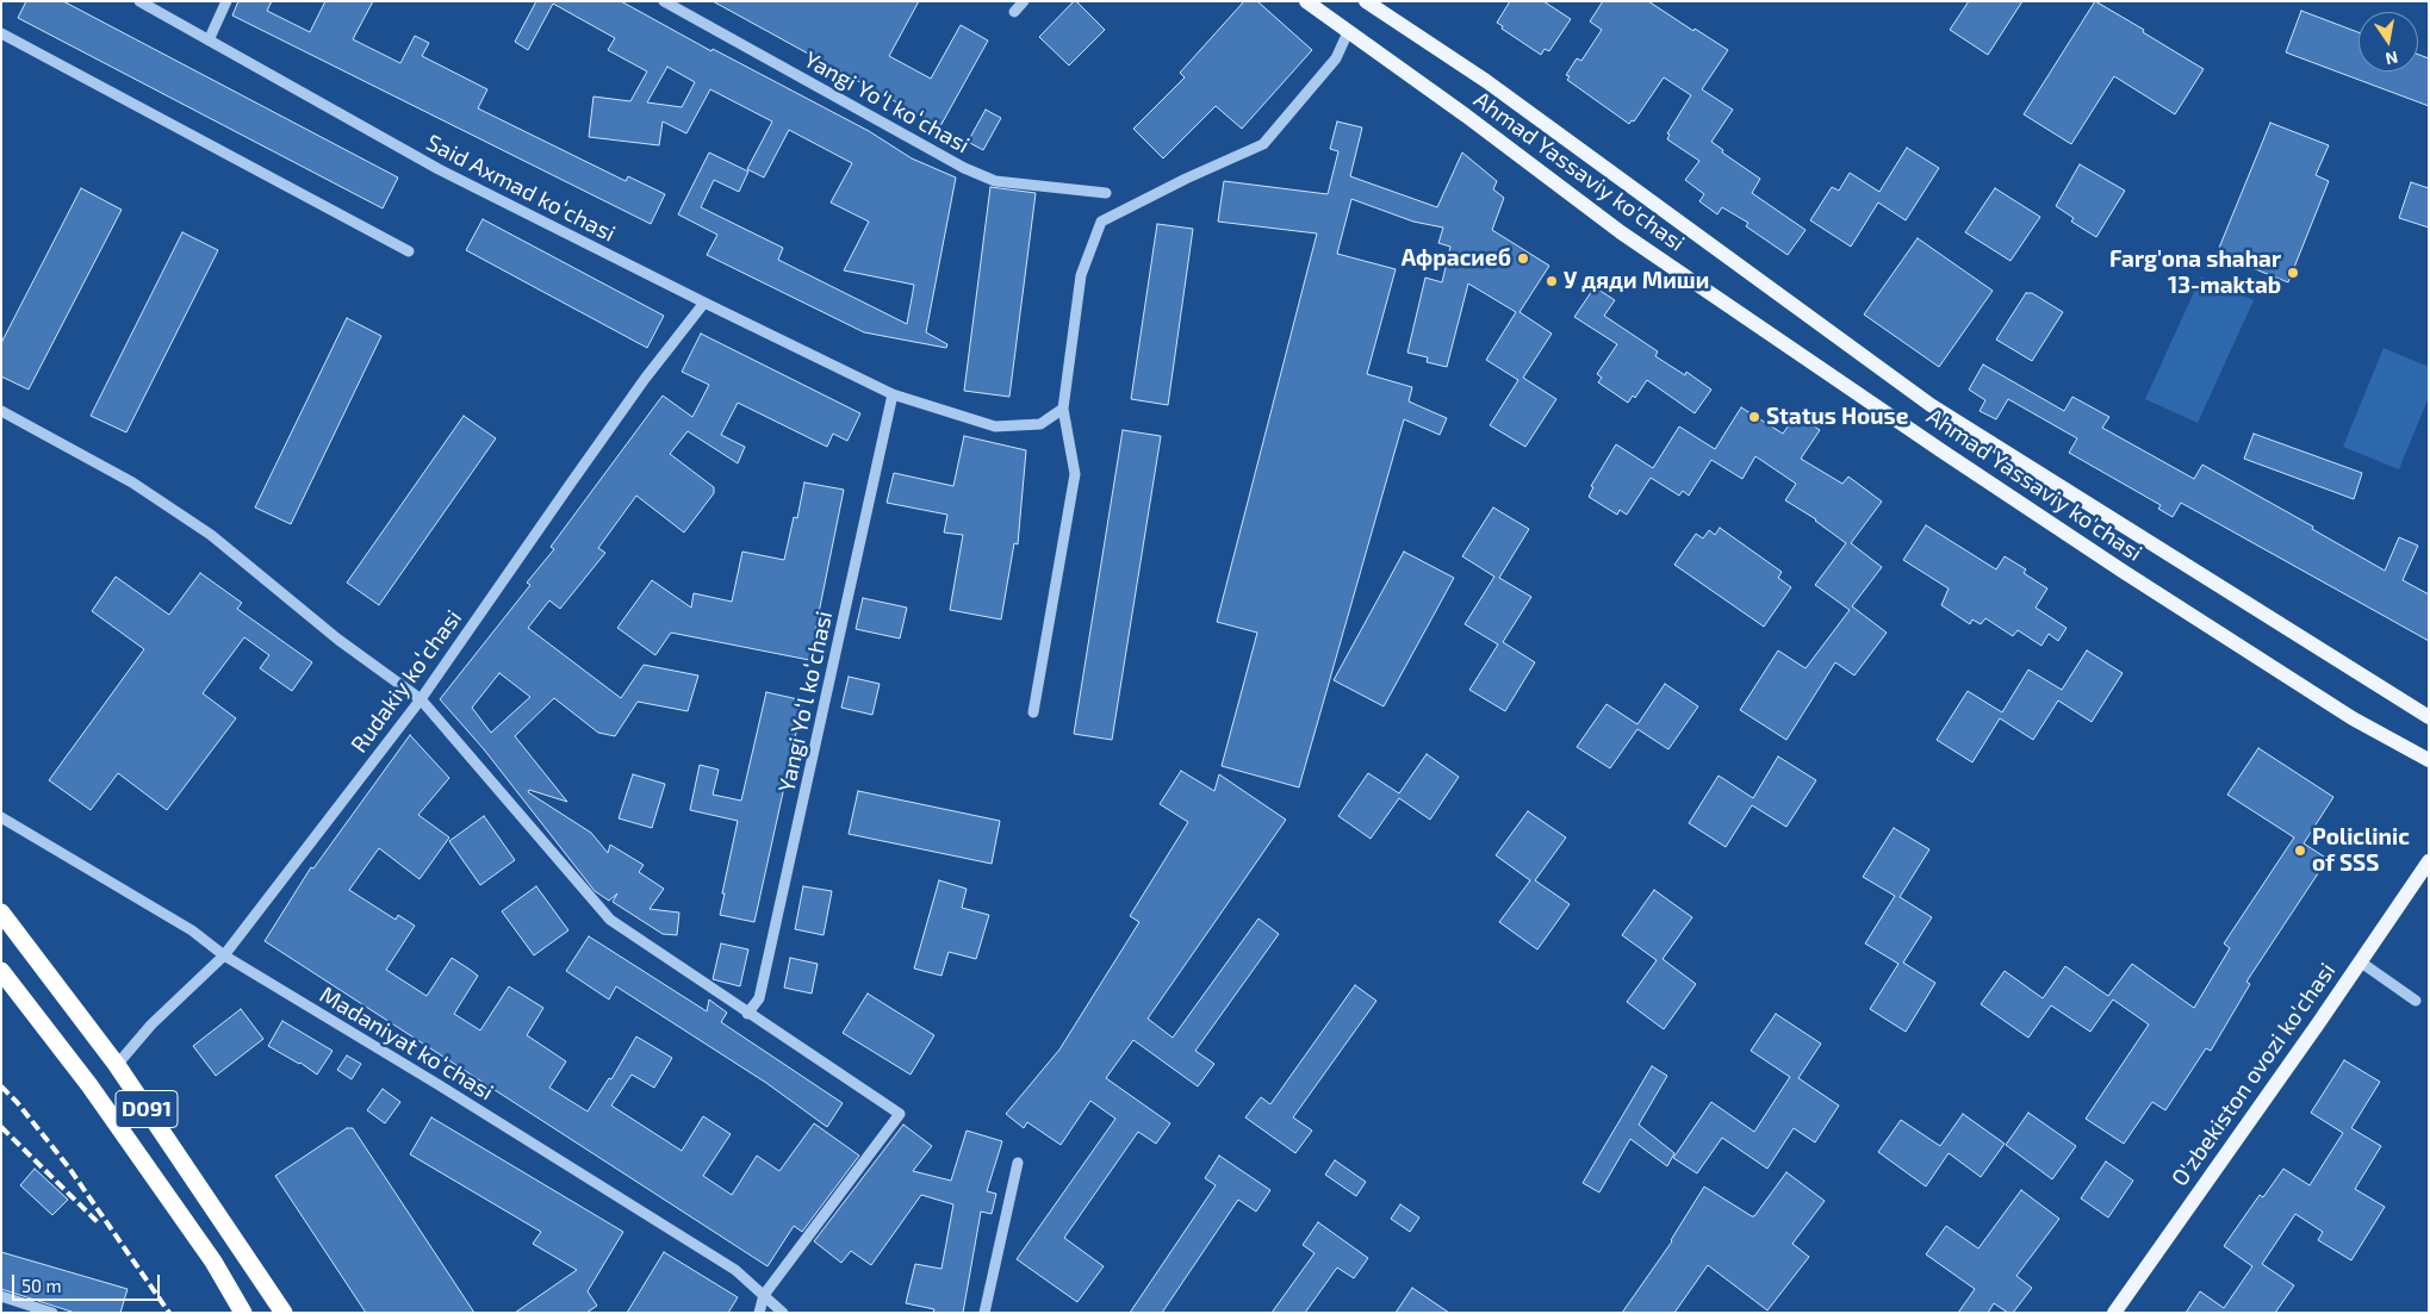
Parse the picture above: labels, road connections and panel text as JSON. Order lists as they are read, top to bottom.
{
  "streets": {
    "highway": ["D091"],
    "main road": ["Ahmad Yassaviy ko'chasi", "O'zbekiston ovozi ko'chasi"],
    "street": [
      "Yangi Yoʻl koʻchasi",
      "Said Axmad koʻchasi",
      "Rudakiy koʻchasi",
      "Madaniyat koʻchasi"
    ]
  },
  "crossings": [
    ["Yangi Yoʻl koʻchasi", "Said Axmad koʻchasi"],
    ["Said Axmad koʻchasi", "Rudakiy koʻchasi"],
    ["Rudakiy koʻchasi", "Madaniyat koʻchasi"],
    ["Rudakiy koʻchasi", "D091"]
  ],
  "places": [
    "Афрасиеб",
    "Farg'ona shahar 13-maktab",
    "У дяди Миши",
    "Status House",
    "Policlinic of SSS"
  ],
  "scale_bar": "50 m",
  "north": "bottom"
}
